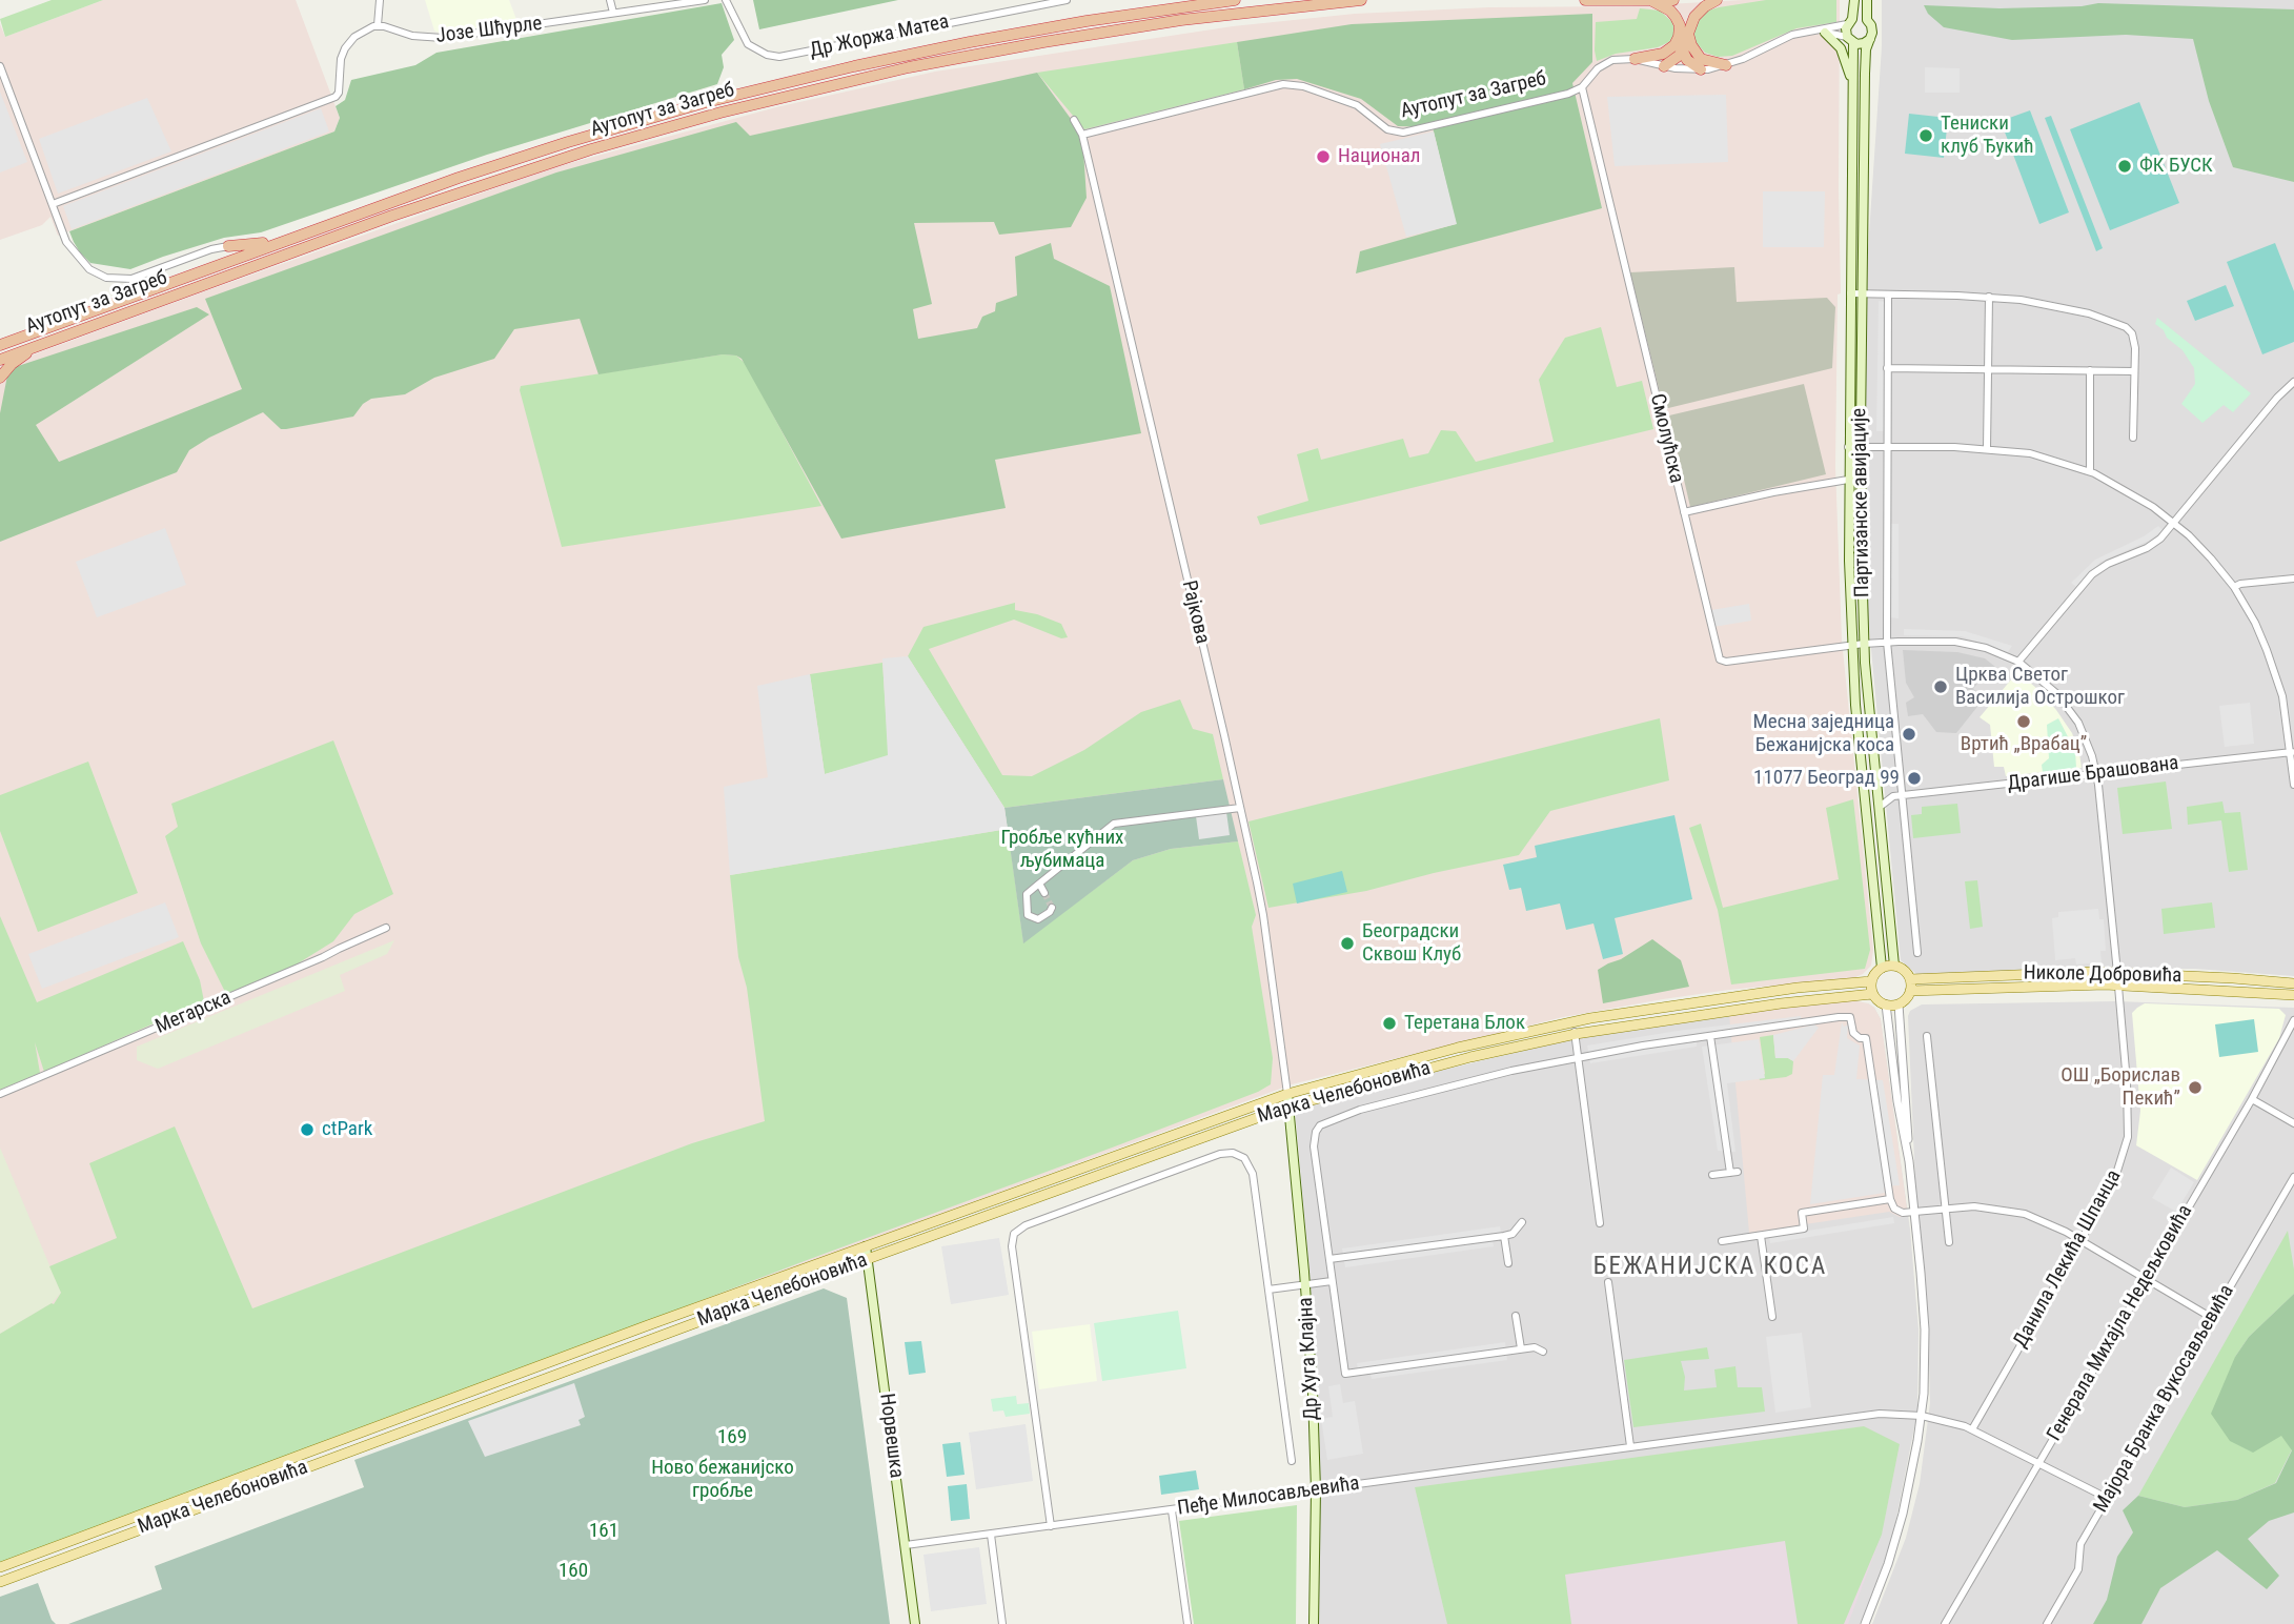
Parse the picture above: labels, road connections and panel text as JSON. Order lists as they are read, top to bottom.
{
  "streets": {
    "highway": ["Аутопут за Загреб"],
    "main road": [
      "Партизанске авијације",
      "Николе Добровића",
      "Марка Челебоновића",
      "Др Хуга Клајна",
      "Норвешка"
    ],
    "street": [
      "Јозе Шћурле",
      "Др Жоржа Матеа",
      "Смолућска",
      "Рајкова",
      "Драгише Брашована",
      "Мегарска",
      "Данила Лекића Шпанца",
      "Генерала Михајла Недељковића",
      "Мајора Бранка Вукосављевића",
      "Пеђе Милосављевића"
    ]
  },
  "crossings": [
    ["Аутопут за Загреб", "Смолућска"],
    ["Аутопут за Загреб", "Рајкова"],
    ["Смолућска", "Партизанске авијације"],
    ["Смолућска", "Данила Лекића Шпанца"],
    ["Партизанске авијације", "Николе Добровића"],
    ["Партизанске авијације", "Марка Челебоновића"],
    ["Партизанске авијације", "Данила Лекића Шпанца"],
    ["Рајкова", "Марка Челебоновића"],
    ["Рајкова", "Др Хуга Клајна"],
    ["Драгише Брашована", "Данила Лекића Шпанца"],
    ["Николе Добровића", "Марка Челебоновића"],
    ["Николе Добровића", "Данила Лекића Шпанца"],
    ["Марка Челебоновића", "Др Хуга Клајна"],
    ["Марка Челебоновића", "Норвешка"],
    ["Данила Лекића Шпанца", "Пеђе Милосављевића"],
    ["Генерала Михајла Недељковића", "Пеђе Милосављевића"],
    ["Др Хуга Клајна", "Пеђе Милосављевића"],
    ["Мајора Бранка Вукосављевића", "Пеђе Милосављевића"],
    ["Норвешка", "Пеђе Милосављевића"]
  ],
  "districts": ["БЕЖАНИЈСКА КОСА"],
  "parks": [
    "Гробље кућних љубимаца",
    "169",
    "Ново бежанијско гробље",
    "161",
    "160"
  ],
  "places": [
    "Тениски клуб Ђукић",
    "Национал",
    "ФК БУСК",
    "Црква Светог Василија Острошког",
    "Вртић „Врабац”",
    "Месна заједница Бежанијска коса",
    "11077 Београд 99",
    "Београдски Сквош Клуб",
    "Теретана Блок",
    "ОШ „Борислав Пекић”",
    "ctPark"
  ]
}
